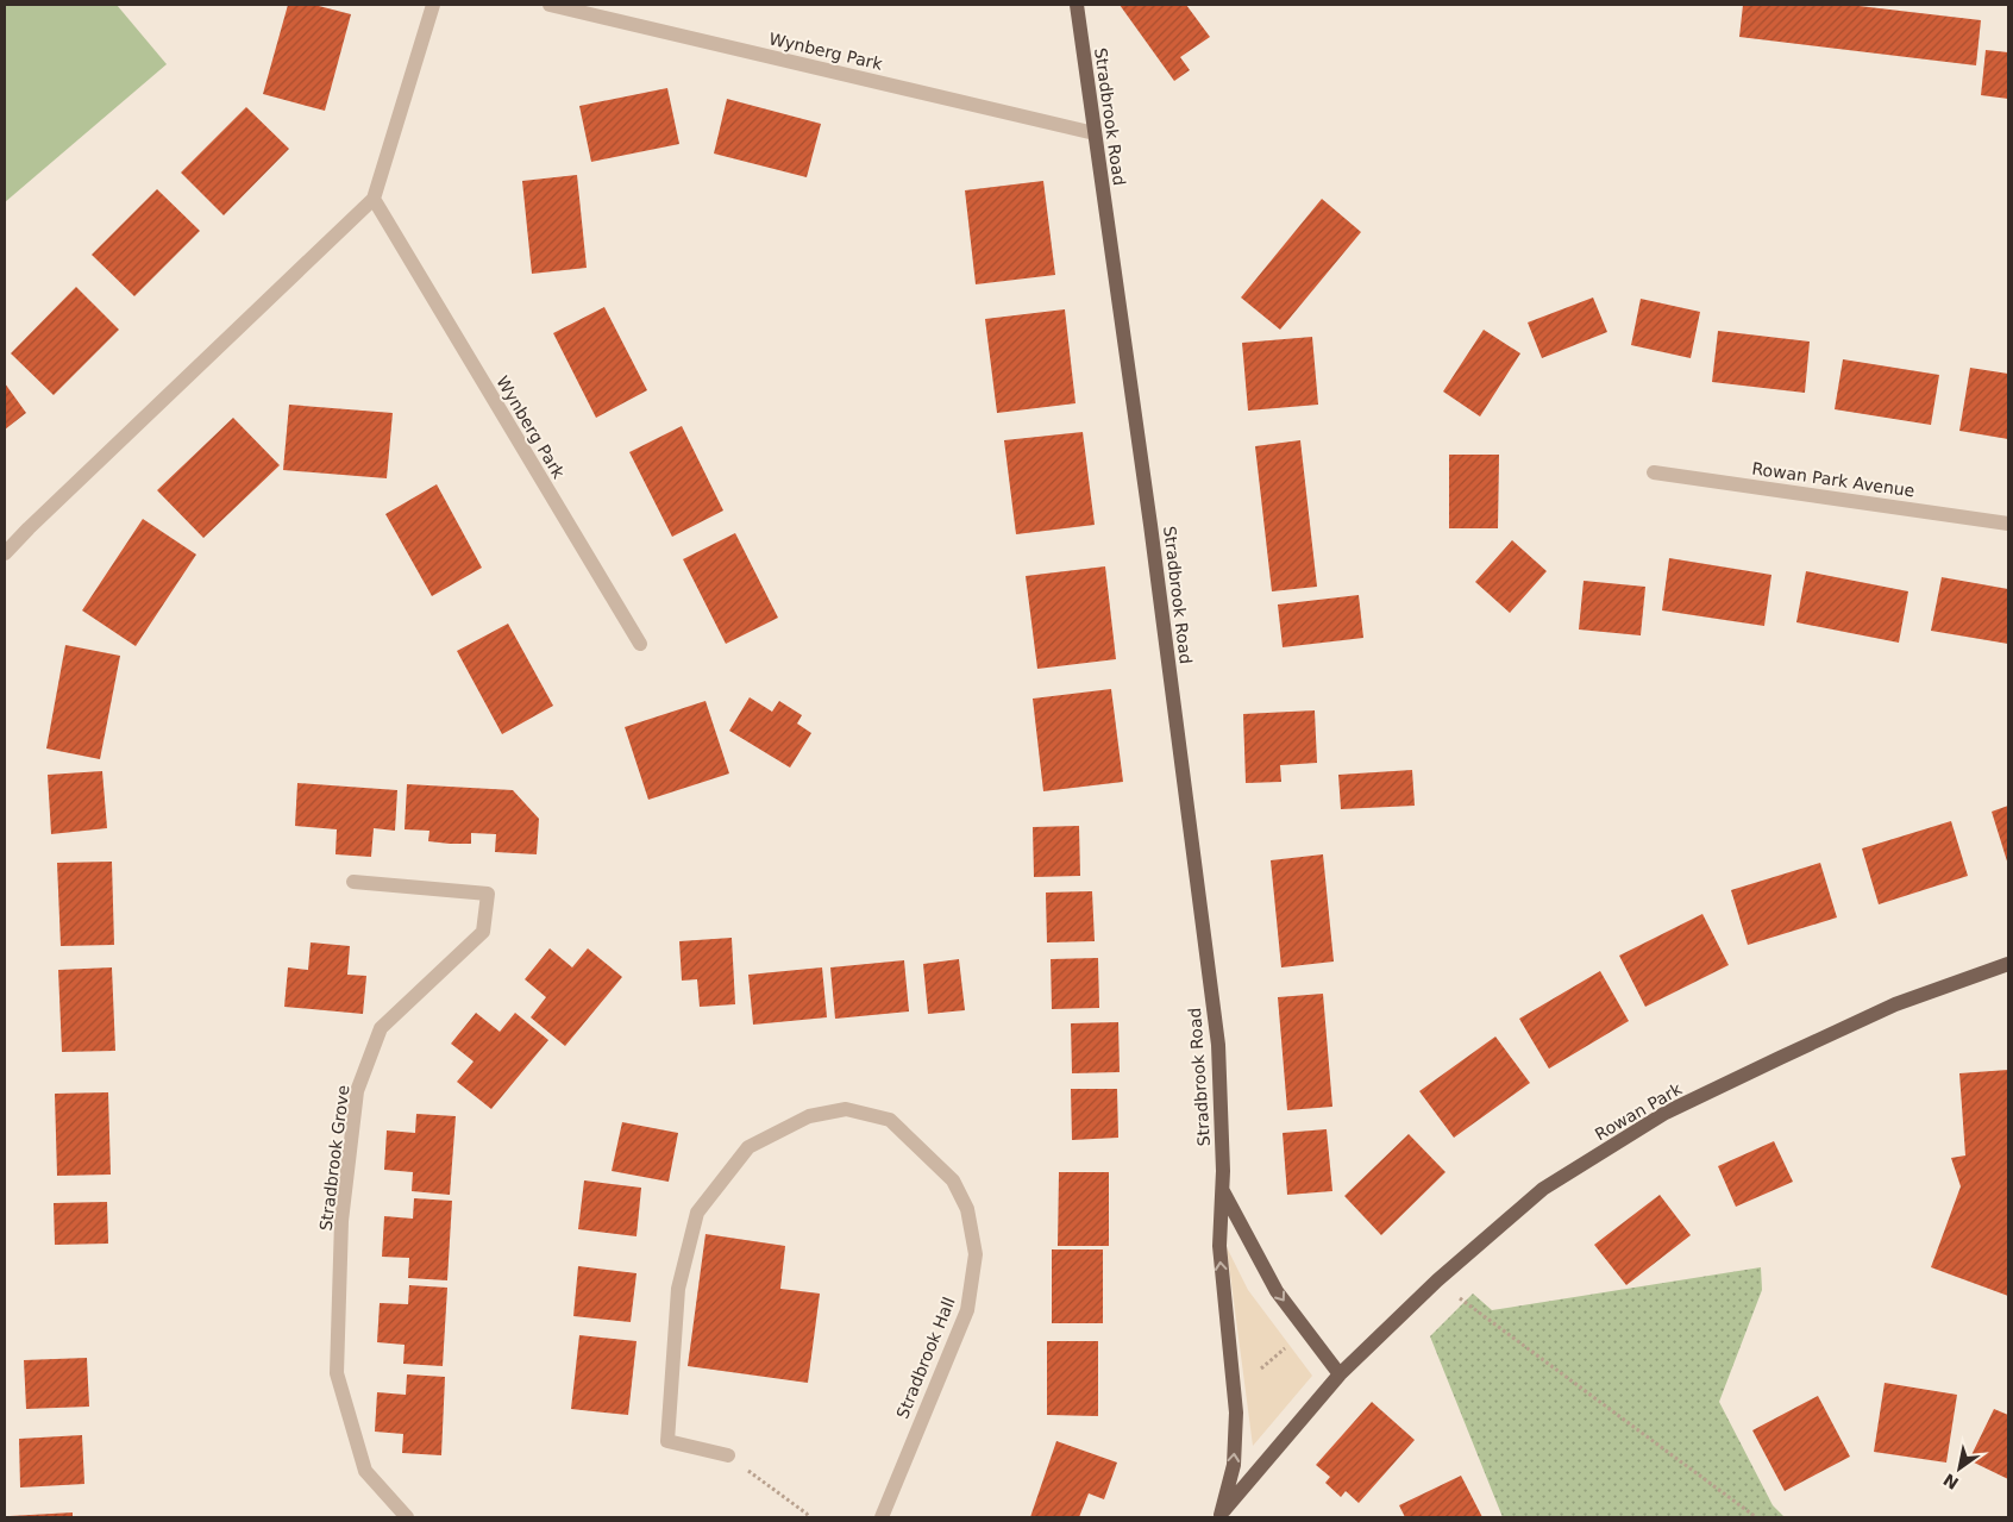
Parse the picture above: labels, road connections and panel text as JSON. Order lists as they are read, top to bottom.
{
  "streets": {
    "main road": ["Stradbrook Road", "Rowan Park"],
    "street": [
      "Wynberg Park",
      "Rowan Park Avenue",
      "Stradbrook Grove",
      "Stradbrook Hall"
    ]
  },
  "crossings": [
    ["Wynberg Park", "Stradbrook Road"],
    ["Stradbrook Road", "Rowan Park"]
  ],
  "north": "bottom left"
}
